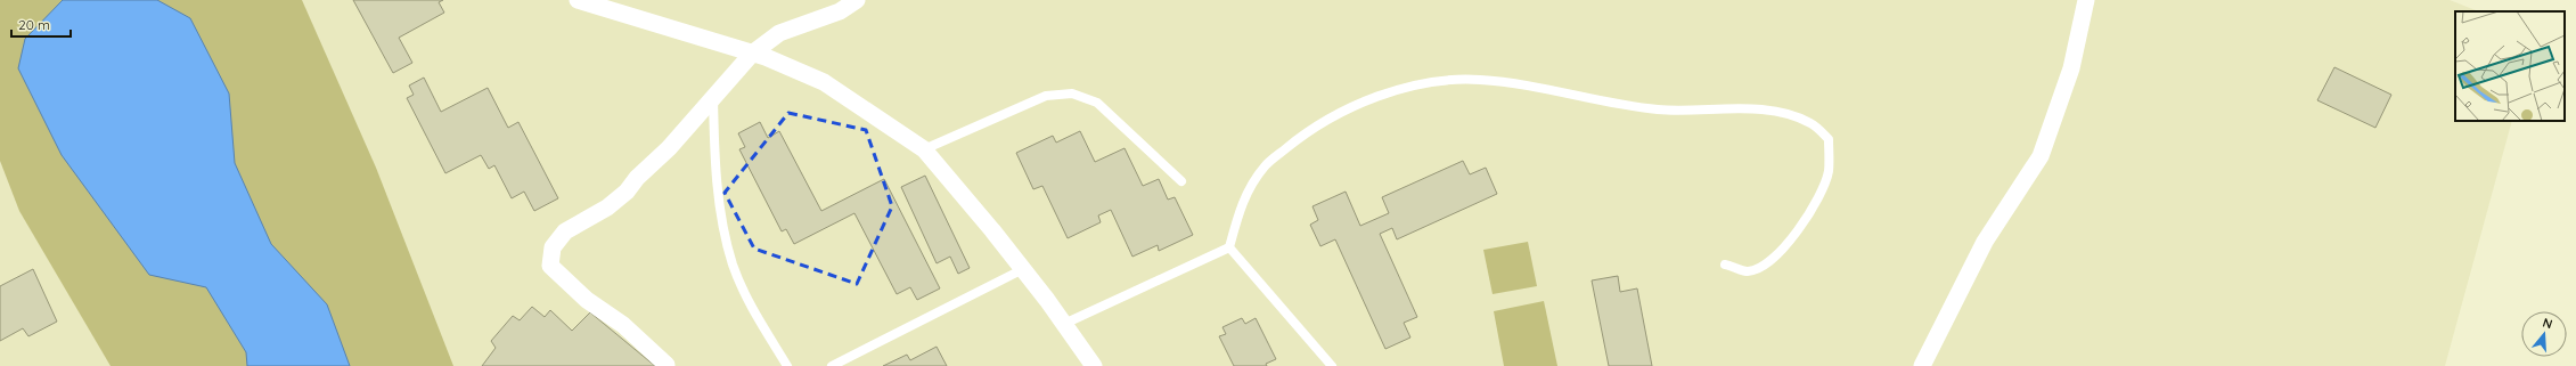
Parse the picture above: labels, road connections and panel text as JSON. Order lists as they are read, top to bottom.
{
  "scale_bar": "20 m",
  "north": "top"
}
